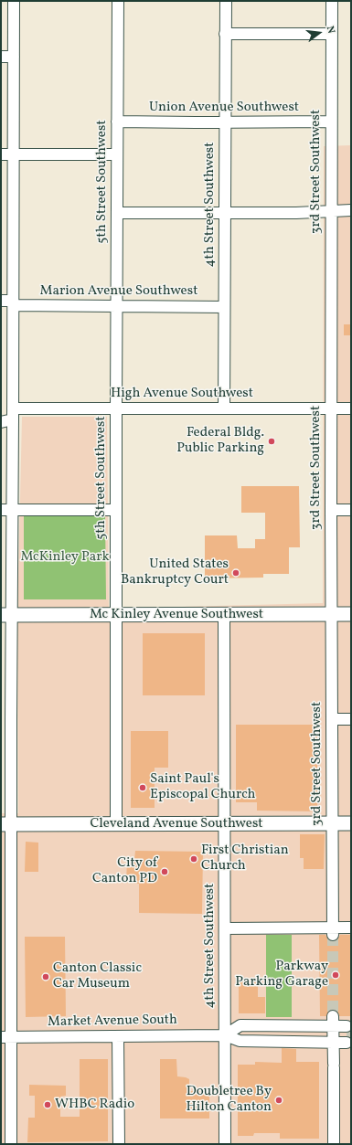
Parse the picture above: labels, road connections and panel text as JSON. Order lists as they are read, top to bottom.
{
  "streets": {
    "main road": ["Mc Kinley Avenue Southwest", "Cleveland Avenue Southwest"],
    "street": [
      "Union Avenue Southwest",
      "3rd Street Southwest",
      "5th Street Southwest",
      "4th Street Southwest",
      "Marion Avenue Southwest",
      "High Avenue Southwest",
      "Market Avenue South"
    ]
  },
  "crossings": [
    ["Union Avenue Southwest", "3rd Street Southwest"],
    ["Union Avenue Southwest", "5th Street Southwest"],
    ["Union Avenue Southwest", "4th Street Southwest"],
    ["3rd Street Southwest", "High Avenue Southwest"],
    ["3rd Street Southwest", "Mc Kinley Avenue Southwest"],
    ["3rd Street Southwest", "Cleveland Avenue Southwest"],
    ["5th Street Southwest", "Marion Avenue Southwest"],
    ["5th Street Southwest", "High Avenue Southwest"],
    ["5th Street Southwest", "Mc Kinley Avenue Southwest"],
    ["5th Street Southwest", "Cleveland Avenue Southwest"],
    ["4th Street Southwest", "Marion Avenue Southwest"],
    ["4th Street Southwest", "High Avenue Southwest"],
    ["4th Street Southwest", "Mc Kinley Avenue Southwest"],
    ["4th Street Southwest", "Cleveland Avenue Southwest"],
    ["4th Street Southwest", "Market Avenue South"]
  ],
  "parks": ["McKinley Park"],
  "places": [
    "Federal Bldg. Public Parking",
    "United States Bankruptcy Court",
    "Saint Paul's Episcopal Church",
    "First Christian Church",
    "City of Canton PD",
    "Parkway Parking Garage",
    "Canton Classic Car Museum",
    "Doubletree By Hilton Canton",
    "WHBC Radio"
  ],
  "north": "right"
}
